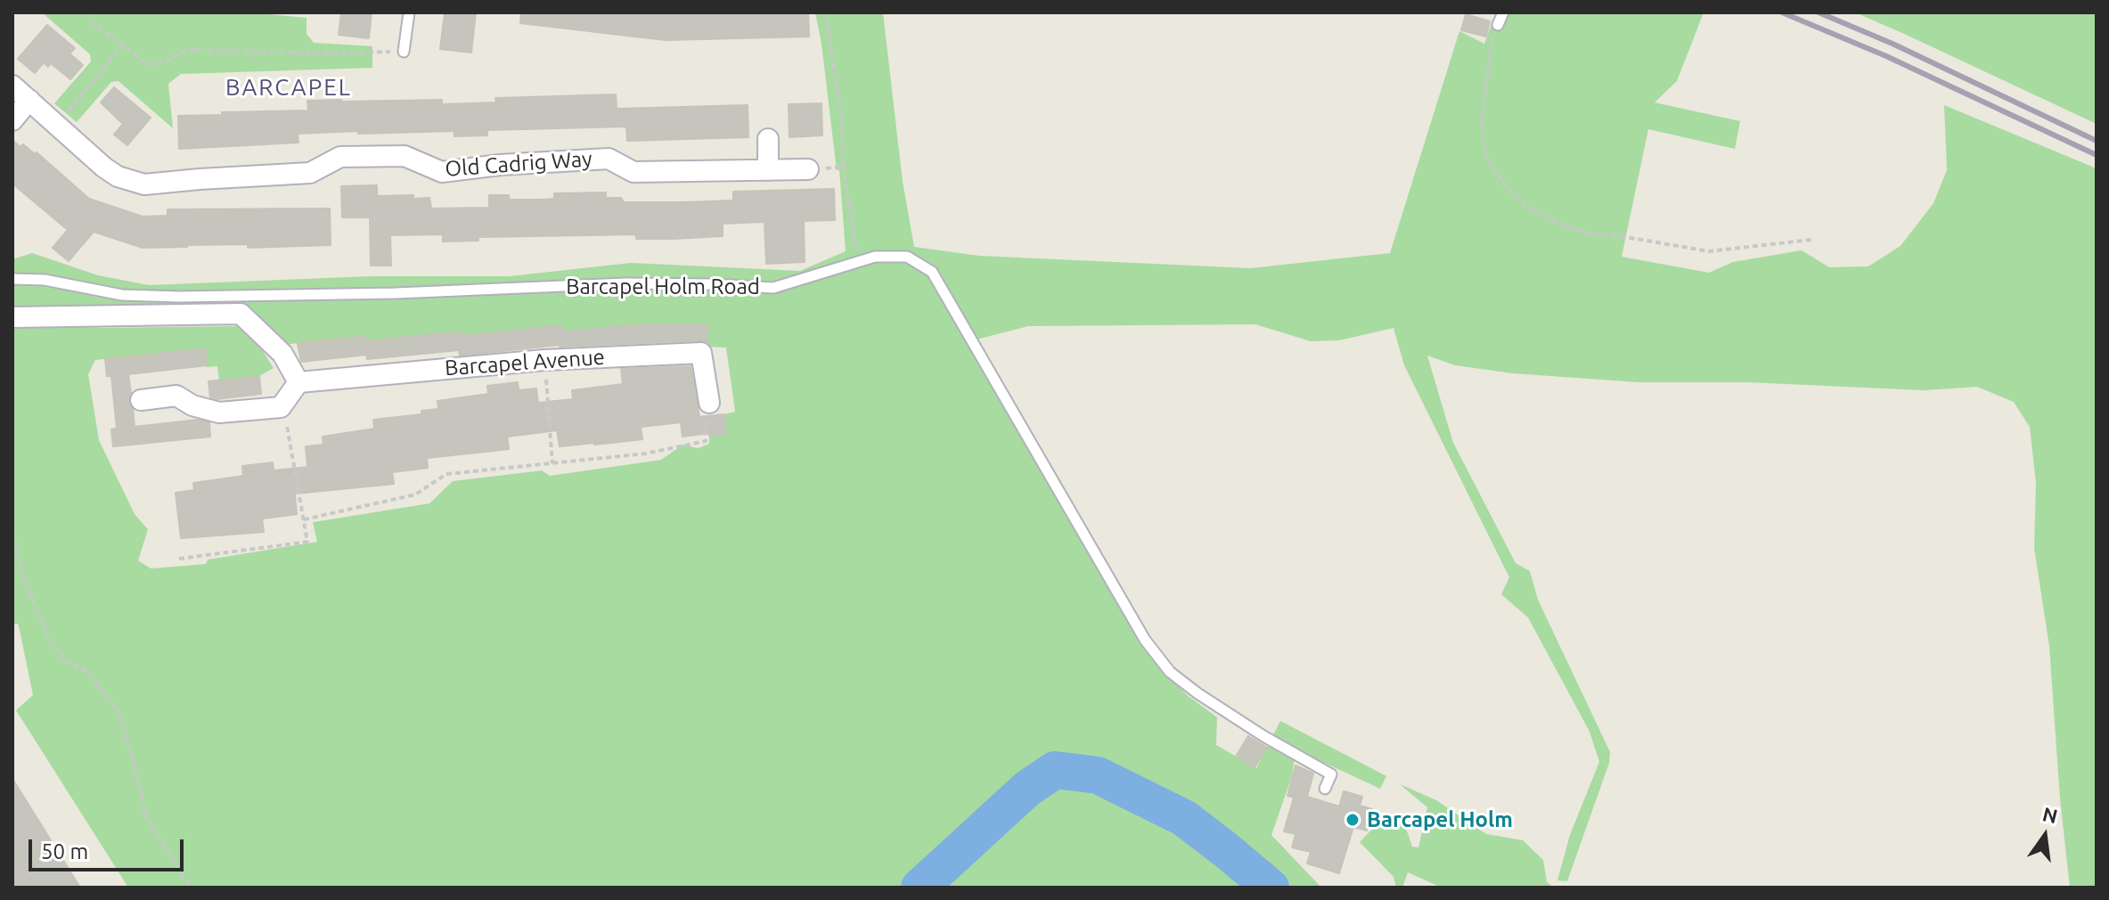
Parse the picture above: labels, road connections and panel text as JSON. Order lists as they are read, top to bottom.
{
  "streets": {
    "street": ["Old Cadrig Way", "Barcapel Avenue"],
    "lane": ["Barcapel Holm Road"]
  },
  "districts": ["BARCAPEL"],
  "places": ["Barcapel Holm"],
  "scale_bar": "50 m",
  "north": "top"
}
